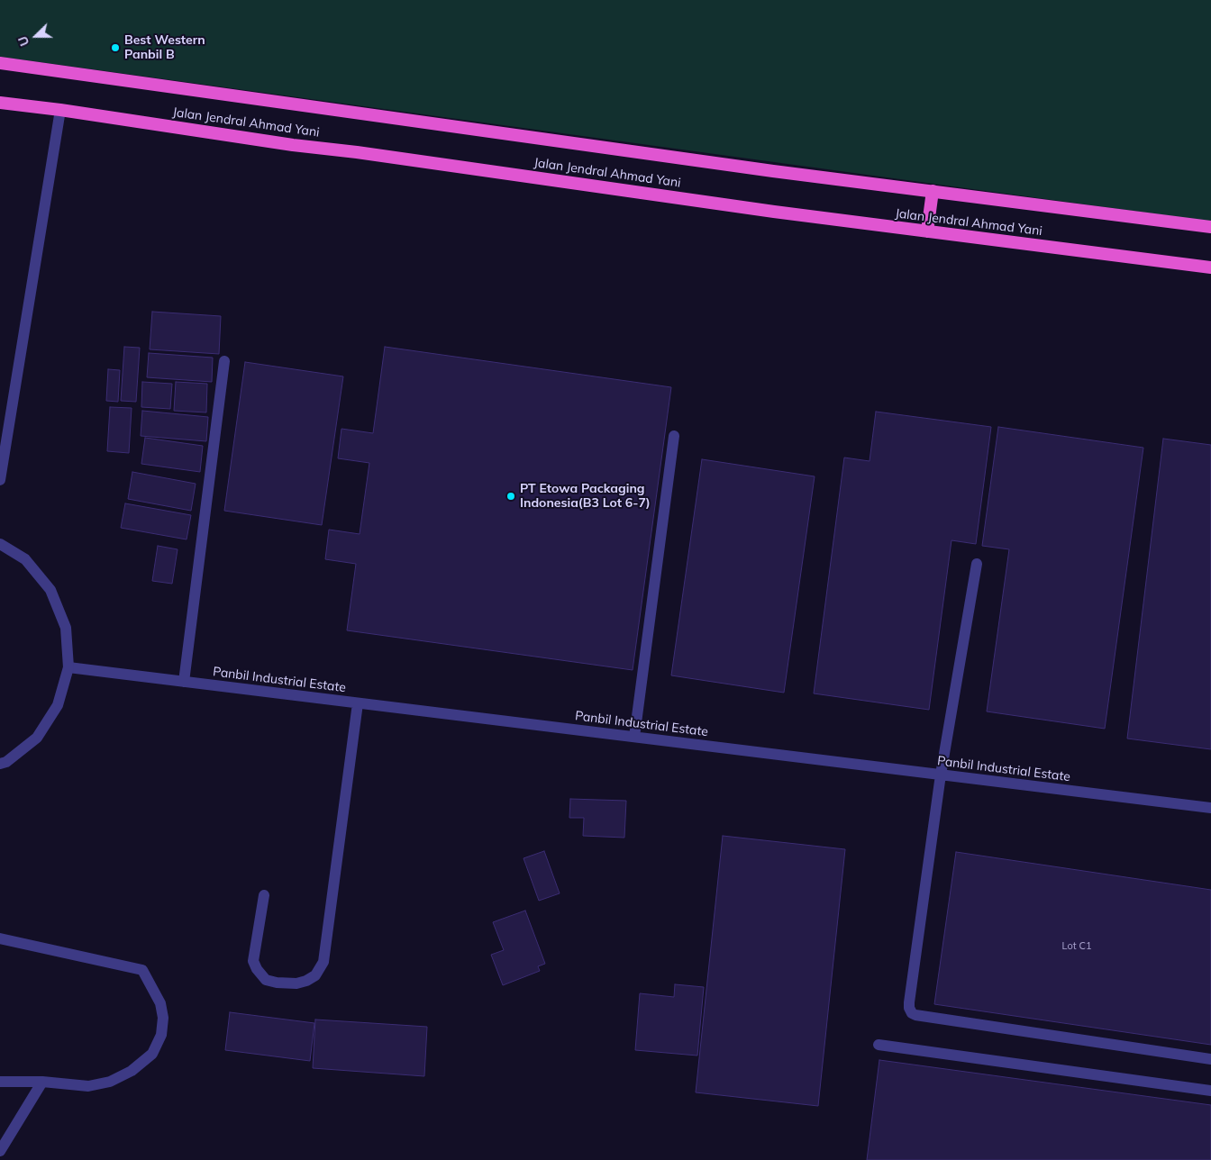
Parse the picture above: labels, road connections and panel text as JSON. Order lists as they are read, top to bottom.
{
  "streets": {
    "highway": ["Jalan Jendral Ahmad Yani"],
    "street": ["Panbil Industrial Estate"]
  },
  "places": ["Best Western Panbil B", "PT Etowa Packaging Indonesia(B3 Lot 6-7)"],
  "house_numbers": ["Lot C1"],
  "north": "left"
}
